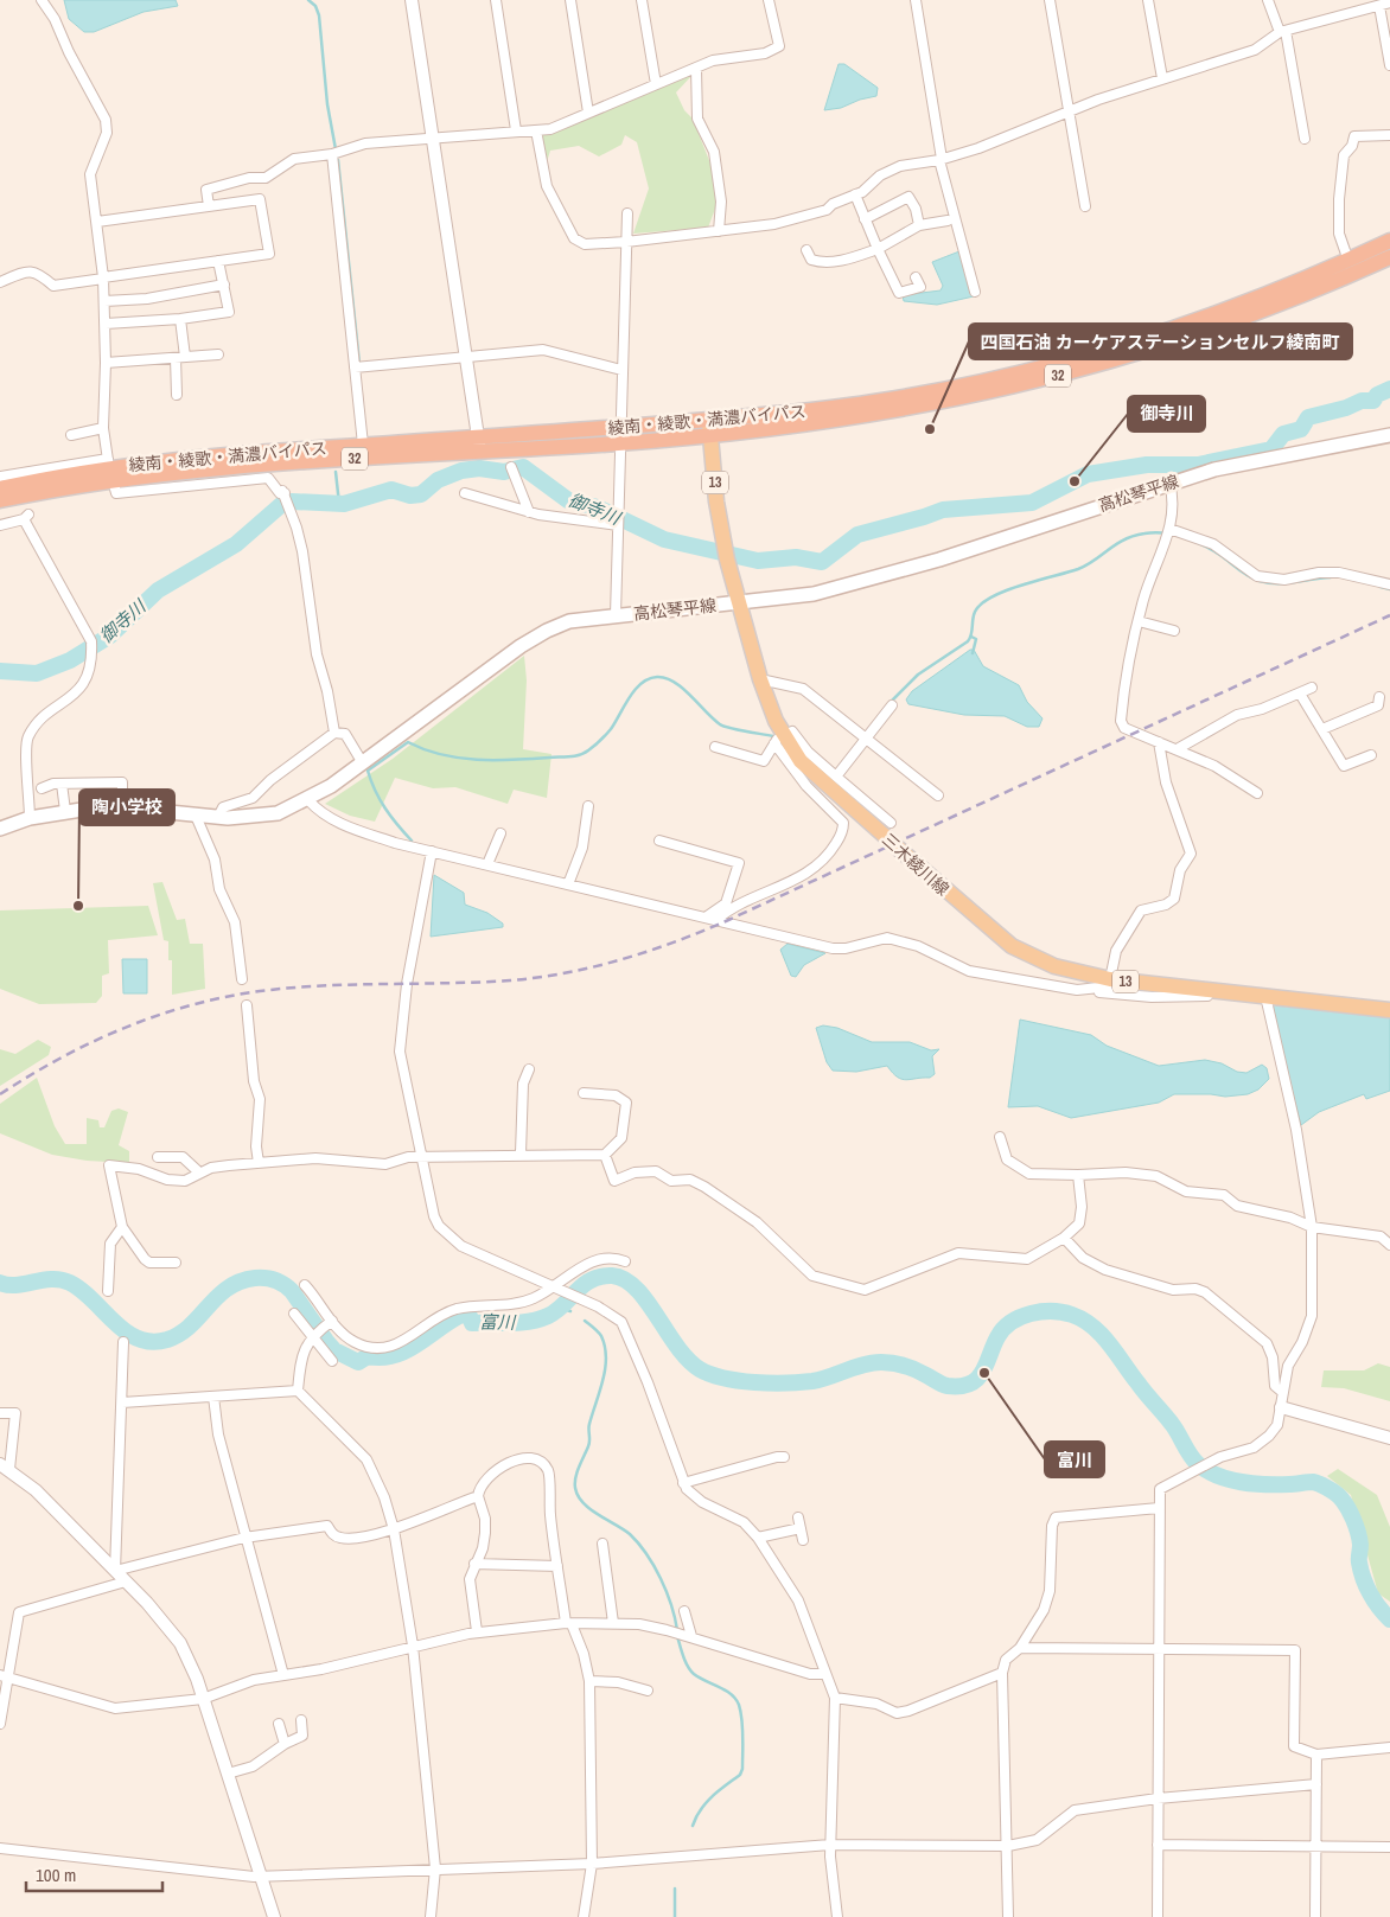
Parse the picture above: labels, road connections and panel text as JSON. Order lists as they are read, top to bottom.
{
  "streets": {
    "highway": ["32", "綾南・綾歌・満濃バイパス"],
    "main road": ["13", "高松琴平線", "三木綾川線"]
  },
  "crossings": [
    ["綾南・綾歌・満濃バイパス", "三木綾川線"],
    ["高松琴平線", "三木綾川線"]
  ],
  "water": ["御寺川", "富川"],
  "places": [
    "四国石油 カーケアステーションセルフ綾南町",
    "御寺川",
    "陶小学校",
    "富川"
  ],
  "scale_bar": "100 m"
}
